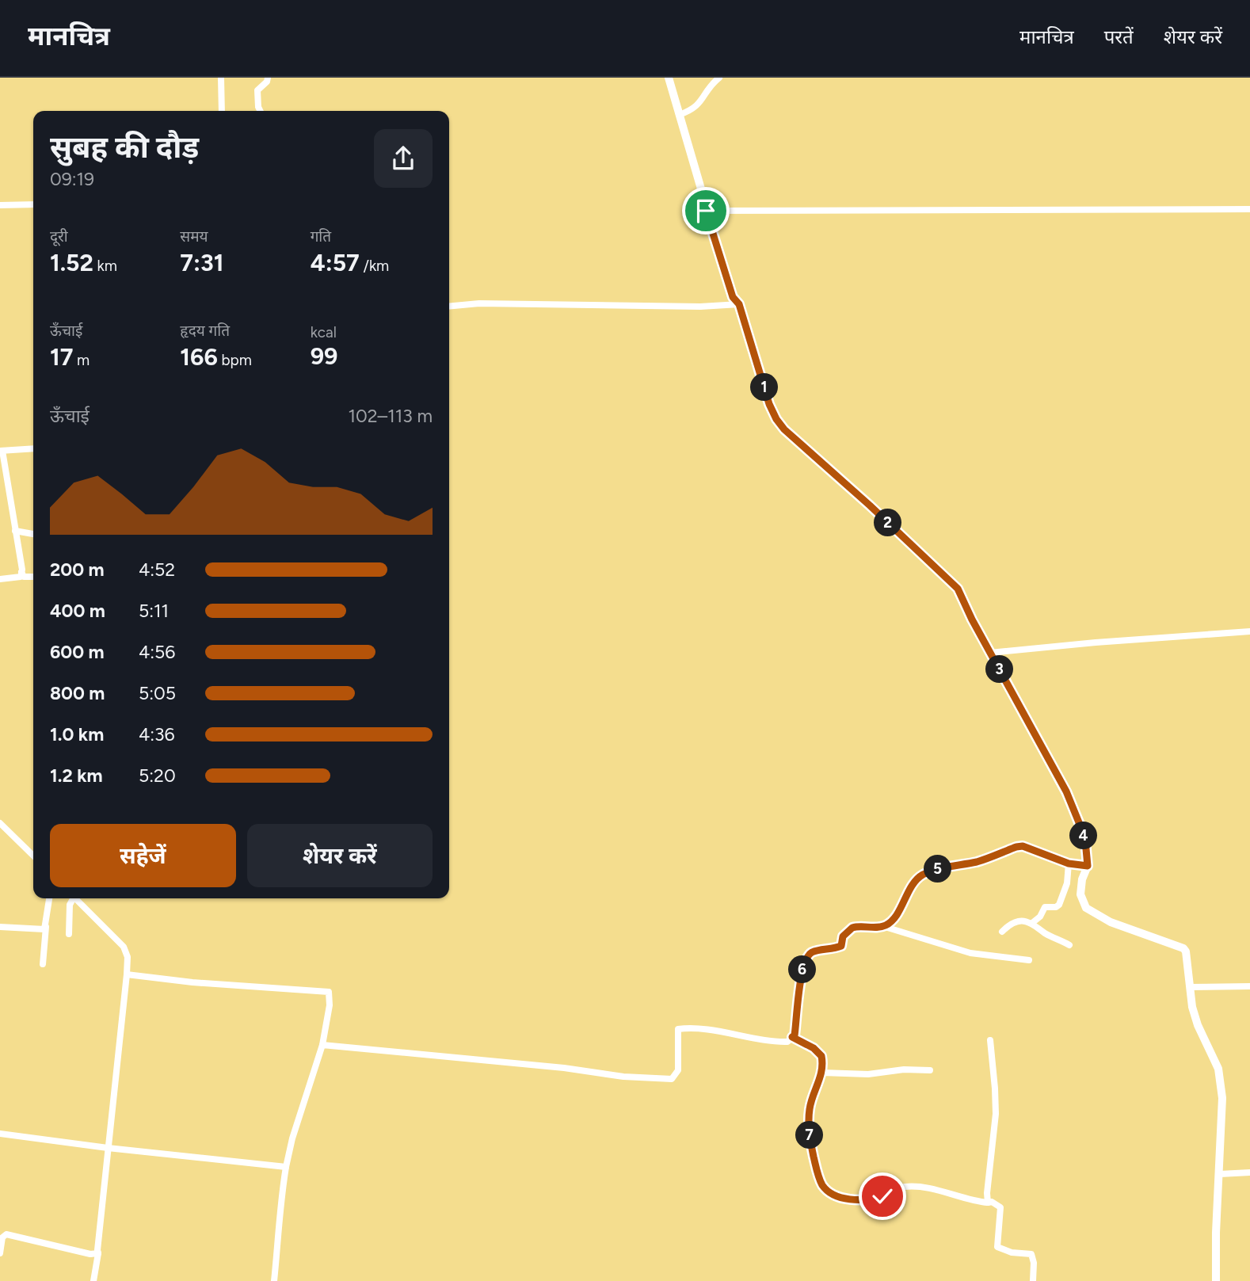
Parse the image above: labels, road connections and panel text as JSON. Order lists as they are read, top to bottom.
{
  "page": {
    "header": "मानचित्र",
    "nav": ["मानचित्र", "परतें", "शेयर करें"],
    "heading": ["सुबह की दौड़", "09:19"],
    "stats": [
      ["दूरी", "1.52 km"],
      ["समय", "7:31"],
      ["गति", "4:57 /km"],
      ["ऊँचाई", "17 m"],
      ["हृदय गति", "166 bpm"],
      ["kcal", "99"]
    ],
    "pins": [
      "1",
      "2",
      "3",
      "4",
      "5",
      "6",
      "7"
    ],
    "chart": ["ऊँचाई", "102–113 m"],
    "list": [
      {
        "name": "200 m",
        "note": "4:52"
      },
      {
        "name": "400 m",
        "note": "5:11"
      },
      {
        "name": "600 m",
        "note": "4:56"
      },
      {
        "name": "800 m",
        "note": "5:05"
      },
      {
        "name": "1.0 km",
        "note": "4:36"
      },
      {
        "name": "1.2 km",
        "note": "5:20"
      }
    ],
    "buttons": ["सहेजें", "शेयर करें"]
  }
}
